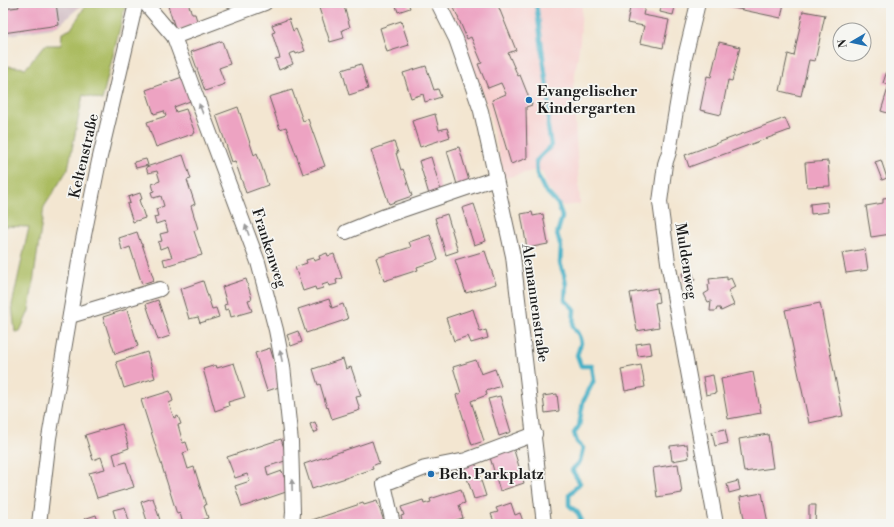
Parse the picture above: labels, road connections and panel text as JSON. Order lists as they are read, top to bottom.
{
  "streets": {
    "street": [
      "Keltenstraße",
      "Frankenweg",
      "Muldenweg",
      "Alemannenstraße"
    ]
  },
  "one_way": ["Frankenweg"],
  "places": ["Evangelischer Kindergarten", "Beh. Parkplatz"],
  "north": "left"
}
